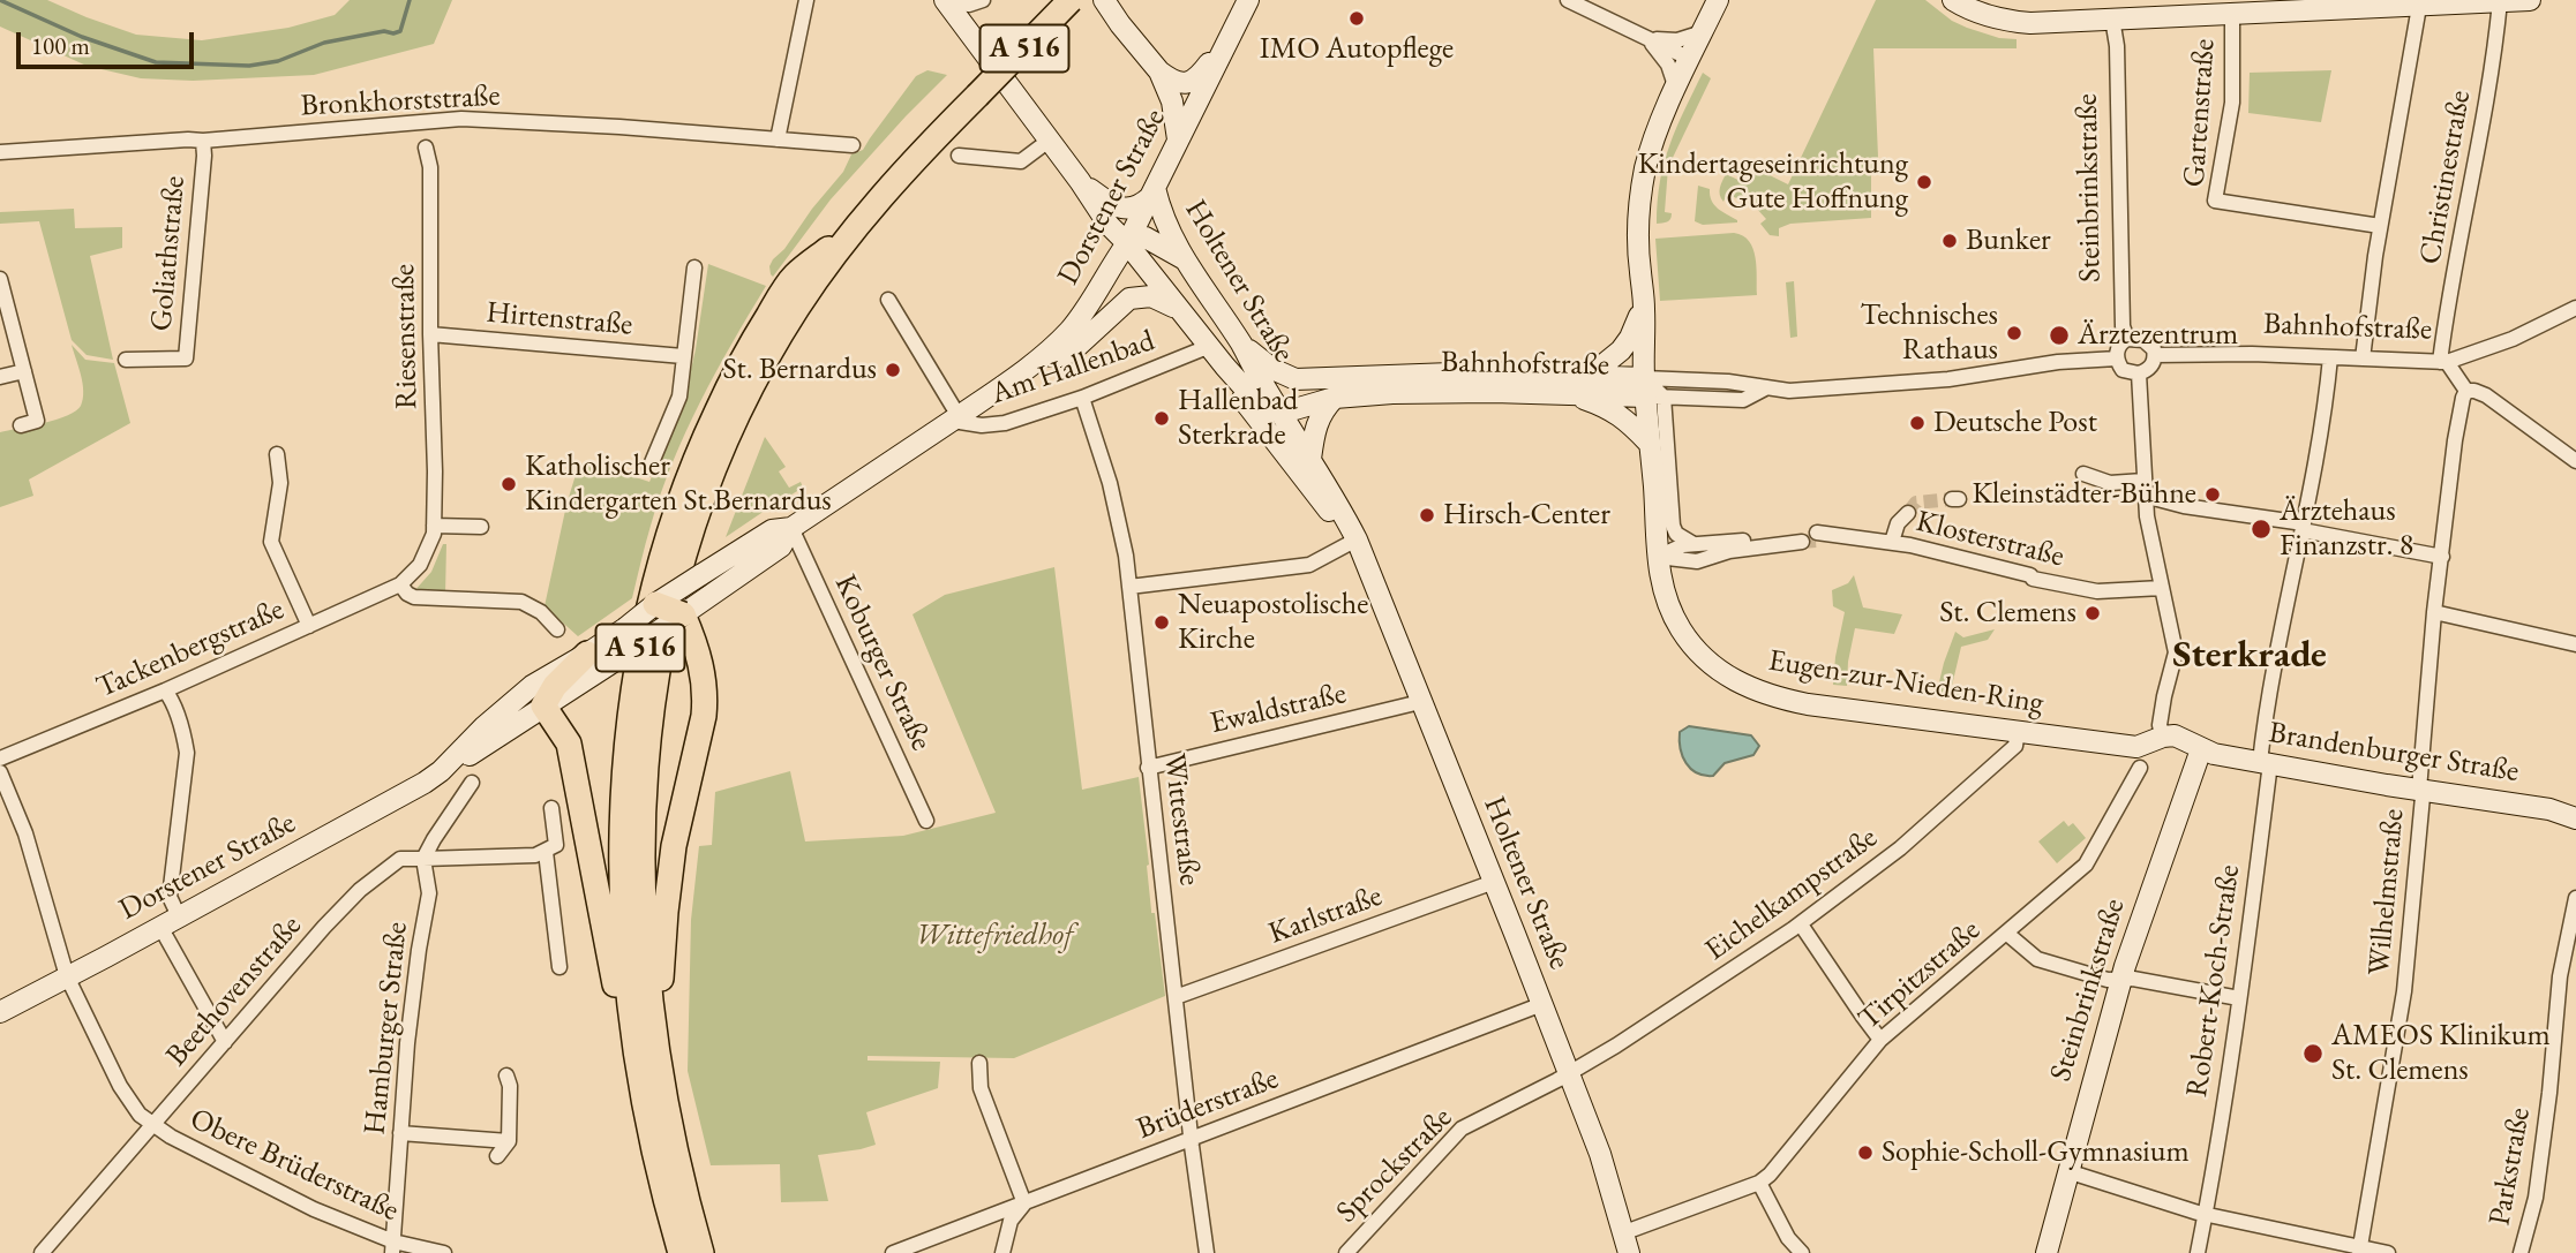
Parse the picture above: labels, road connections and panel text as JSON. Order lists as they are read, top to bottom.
{
  "streets": {
    "highway": ["A 516"],
    "main road": [
      "Steinbrinkstraße",
      "Dorstener Straße",
      "Holtener Straße",
      "Bahnhofstraße",
      "Eugen-zur-Nieden-Ring",
      "Brandenburger Straße"
    ],
    "street": [
      "Bronkhorststraße",
      "Gartenstraße",
      "Christinestraße",
      "Goliathstraße",
      "Hirtenstraße",
      "Riesenstraße",
      "Am Hallenbad",
      "Klosterstraße",
      "Tackenbergstraße",
      "Koburger Straße",
      "Ewaldstraße",
      "Wittestraße",
      "Wilhelmstraße",
      "Eichelkampstraße",
      "Karlstraße",
      "Tirpitzstraße",
      "Robert-Koch-Straße",
      "Beethovenstraße",
      "Hamburger Straße",
      "Brüderstraße",
      "Obere Brüderstraße",
      "Sprockstraße",
      "Parkstraße"
    ]
  },
  "crossings": [
    ["Bronkhorststraße", "Goliathstraße"],
    ["Christinestraße", "Bahnhofstraße"],
    ["Steinbrinkstraße", "Bahnhofstraße"],
    ["Steinbrinkstraße", "Brandenburger Straße"],
    ["Dorstener Straße", "Holtener Straße"],
    ["Dorstener Straße", "Am Hallenbad"],
    ["Dorstener Straße", "Koburger Straße"],
    ["Dorstener Straße", "Obere Brüderstraße"],
    ["Holtener Straße", "Bahnhofstraße"],
    ["Holtener Straße", "Am Hallenbad"],
    ["Holtener Straße", "Ewaldstraße"],
    ["Holtener Straße", "Eichelkampstraße"],
    ["Holtener Straße", "Karlstraße"],
    ["Holtener Straße", "Tirpitzstraße"],
    ["Holtener Straße", "Brüderstraße"],
    ["Holtener Straße", "Sprockstraße"],
    ["Hirtenstraße", "Riesenstraße"],
    ["Bahnhofstraße", "Eugen-zur-Nieden-Ring"],
    ["Bahnhofstraße", "Robert-Koch-Straße"],
    ["Riesenstraße", "Tackenbergstraße"],
    ["Am Hallenbad", "Wittestraße"],
    ["Eugen-zur-Nieden-Ring", "Eichelkampstraße"],
    ["Ewaldstraße", "Wittestraße"],
    ["Brandenburger Straße", "Wilhelmstraße"],
    ["Brandenburger Straße", "Robert-Koch-Straße"],
    ["Wittestraße", "Karlstraße"],
    ["Wittestraße", "Brüderstraße"],
    ["Eichelkampstraße", "Sprockstraße"],
    ["Beethovenstraße", "Hamburger Straße"],
    ["Beethovenstraße", "Obere Brüderstraße"],
    ["Hamburger Straße", "Obere Brüderstraße"]
  ],
  "districts": ["Sterkrade"],
  "parks": ["Wittefriedhof"],
  "places": [
    "IMO Autopflege",
    "Kindertageseinrichtung Gute Hoffnung",
    "Bunker",
    "Technisches Rathaus",
    "Ärztezentrum",
    "St. Bernardus",
    "Hallenbad Sterkrade",
    "Deutsche Post",
    "Katholischer Kindergarten St.Bernardus",
    "Kleinstädter-Bühne",
    "Hirsch-Center",
    "Ärztehaus Finanzstr. 8",
    "St. Clemens",
    "Neuapostolische Kirche",
    "AMEOS Klinikum St. Clemens",
    "Sophie-Scholl-Gymnasium"
  ],
  "scale_bar": "100 m"
}
